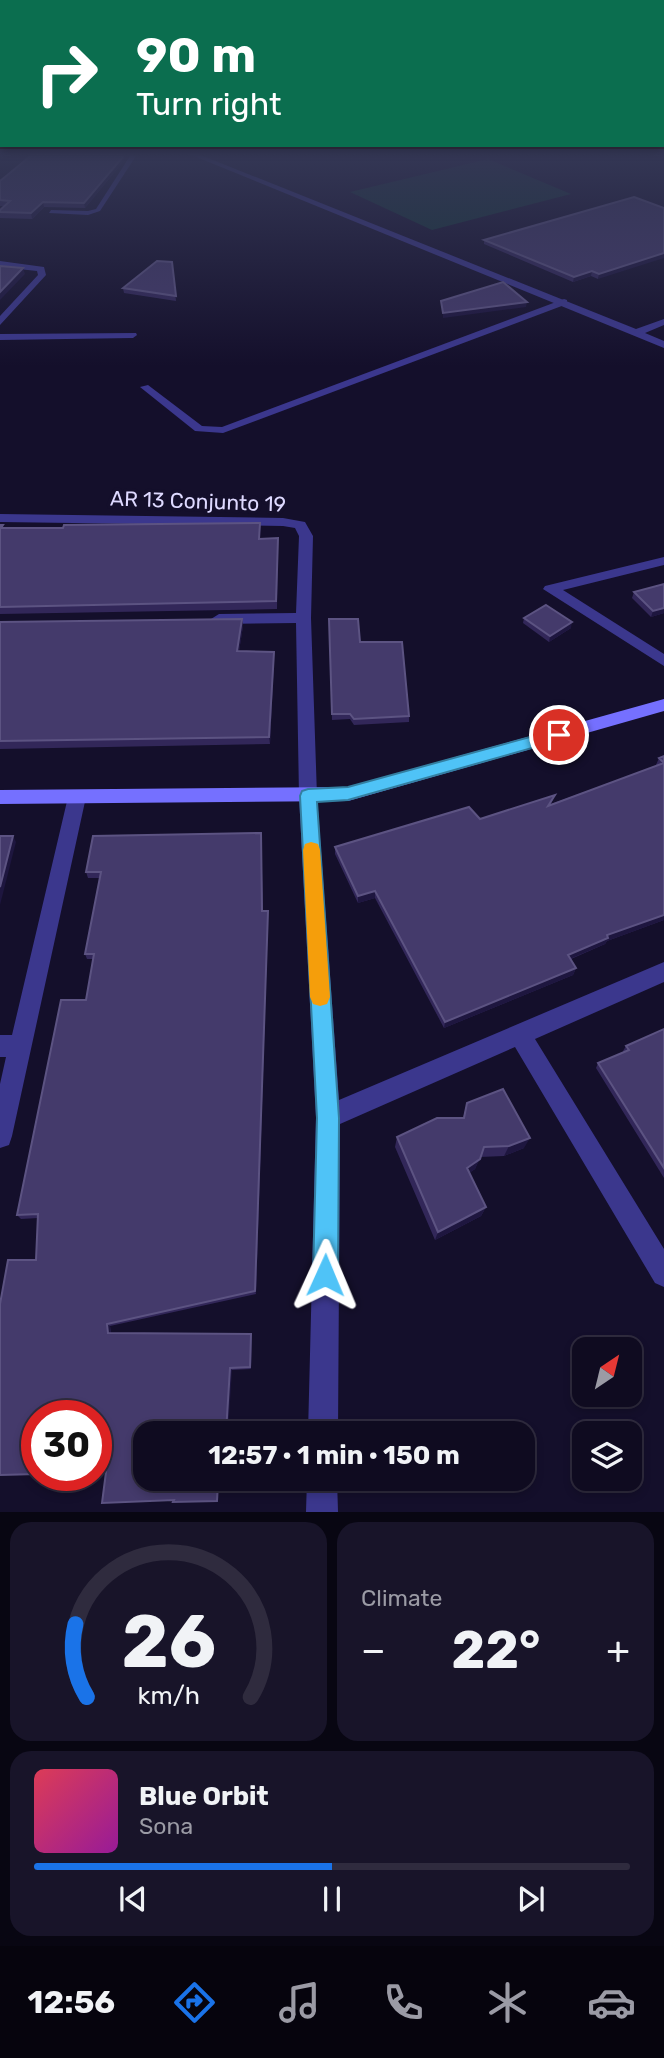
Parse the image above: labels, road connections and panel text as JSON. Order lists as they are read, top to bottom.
{
  "streets": {
    "street": ["AR 13 Conjunto 19"]
  },
  "north": "top right",
  "page": {
    "turn": ["90 m", "Turn right"],
    "limit": "30",
    "trip": "12:57 · 1 min · 150 m",
    "tile": "Climate",
    "heat": ["−", "22°", "+"],
    "song": ["Blue Orbit", "Sona"],
    "tabs": "12:56",
    "gauge": ["26", "km/h"]
  }
}
